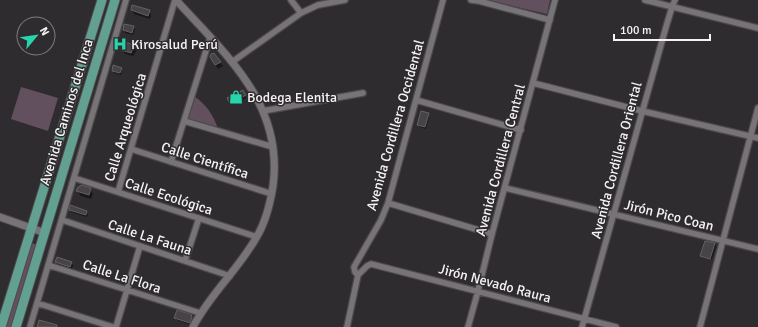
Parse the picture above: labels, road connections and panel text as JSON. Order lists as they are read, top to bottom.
{
  "streets": {
    "main road": ["Avenida Caminos del Inca"],
    "street": [
      "Avenida Cordillera Occidental",
      "Calle Arqueológica",
      "Calle Científica",
      "Avenida Cordillera Central",
      "Avenida Cordillera Oriental",
      "Calle Ecológica",
      "Jirón Pico Coan",
      "Calle La Fauna",
      "Calle La Flora",
      "Jirón Nevado Raura"
    ]
  },
  "crossings": [
    ["Avenida Cordillera Occidental", "Jirón Nevado Raura"],
    ["Calle Arqueológica", "Calle Científica"],
    ["Calle Arqueológica", "Calle Ecológica"],
    ["Avenida Cordillera Central", "Jirón Pico Coan"],
    ["Avenida Cordillera Central", "Jirón Nevado Raura"],
    ["Avenida Cordillera Oriental", "Jirón Pico Coan"],
    ["Avenida Cordillera Oriental", "Jirón Nevado Raura"]
  ],
  "places": {
    "hospital": ["Kirosalud Perú"],
    "shop": ["Bodega Elenita"]
  },
  "scale_bar": "100 m",
  "north": "top right"
}
